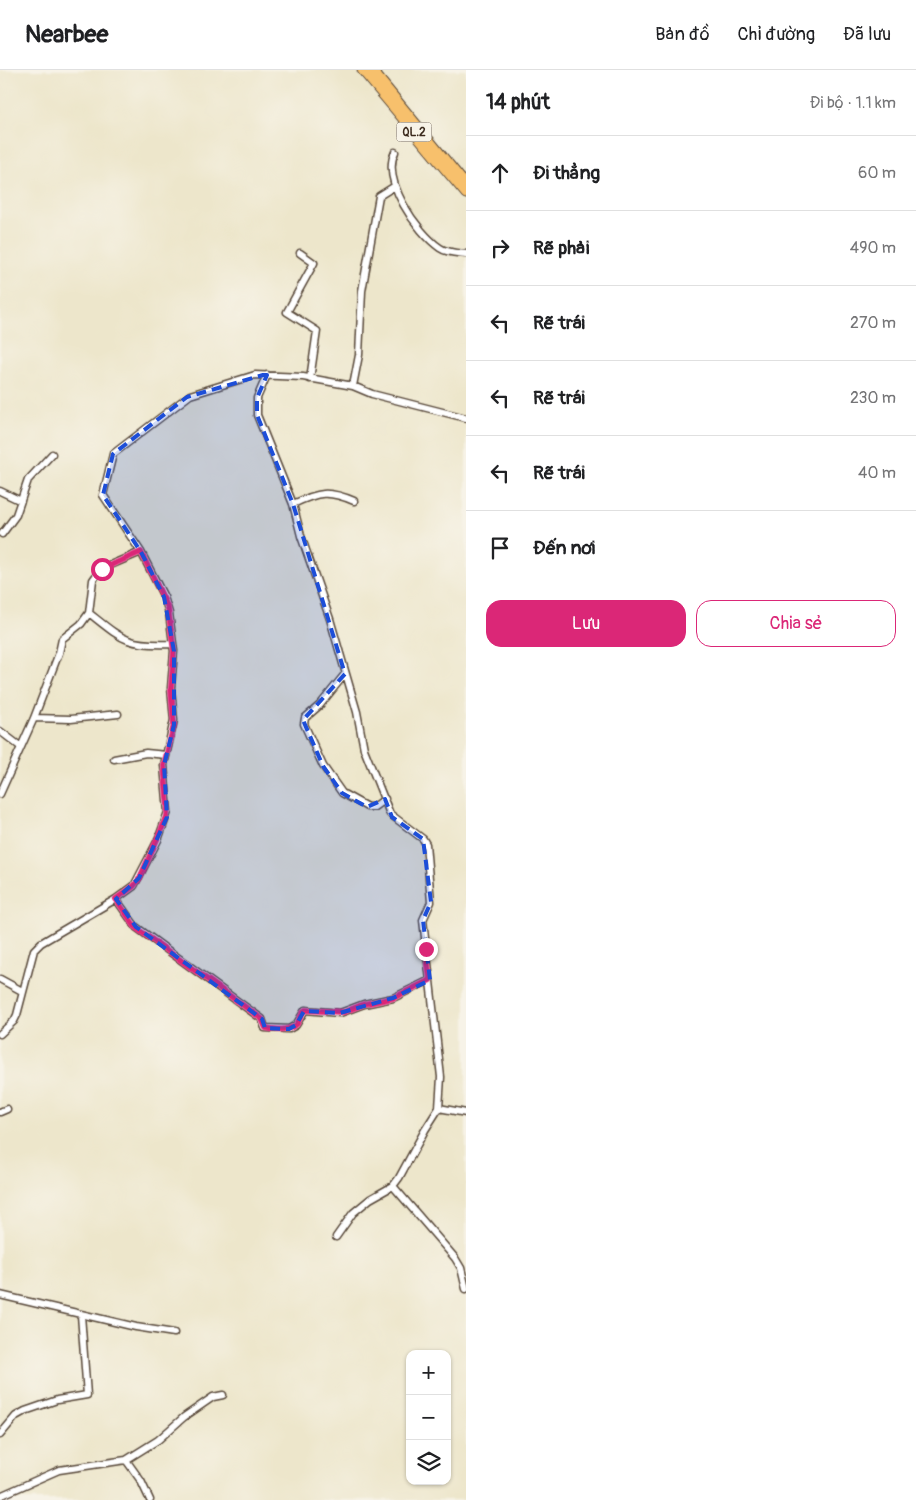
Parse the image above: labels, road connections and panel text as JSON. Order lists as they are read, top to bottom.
{
  "streets": {
    "highway": ["QL.2"]
  },
  "page": {
    "header": "Nearbee",
    "nav": ["Bản đồ", "Chỉ đường", "Đã lưu"],
    "heading": ["14 phút", "Đi bộ · 1.1 km"],
    "list": [
      ["Đi thẳng", "60 m"],
      ["Rẽ phải", "490 m"],
      ["Rẽ trái", "270 m"],
      ["Rẽ trái", "230 m"],
      ["Rẽ trái", "40 m"],
      "Đến nơi"
    ],
    "buttons": ["Lưu", "Chia sẻ"],
    "map_buttons": ["+", "−"]
  }
}
